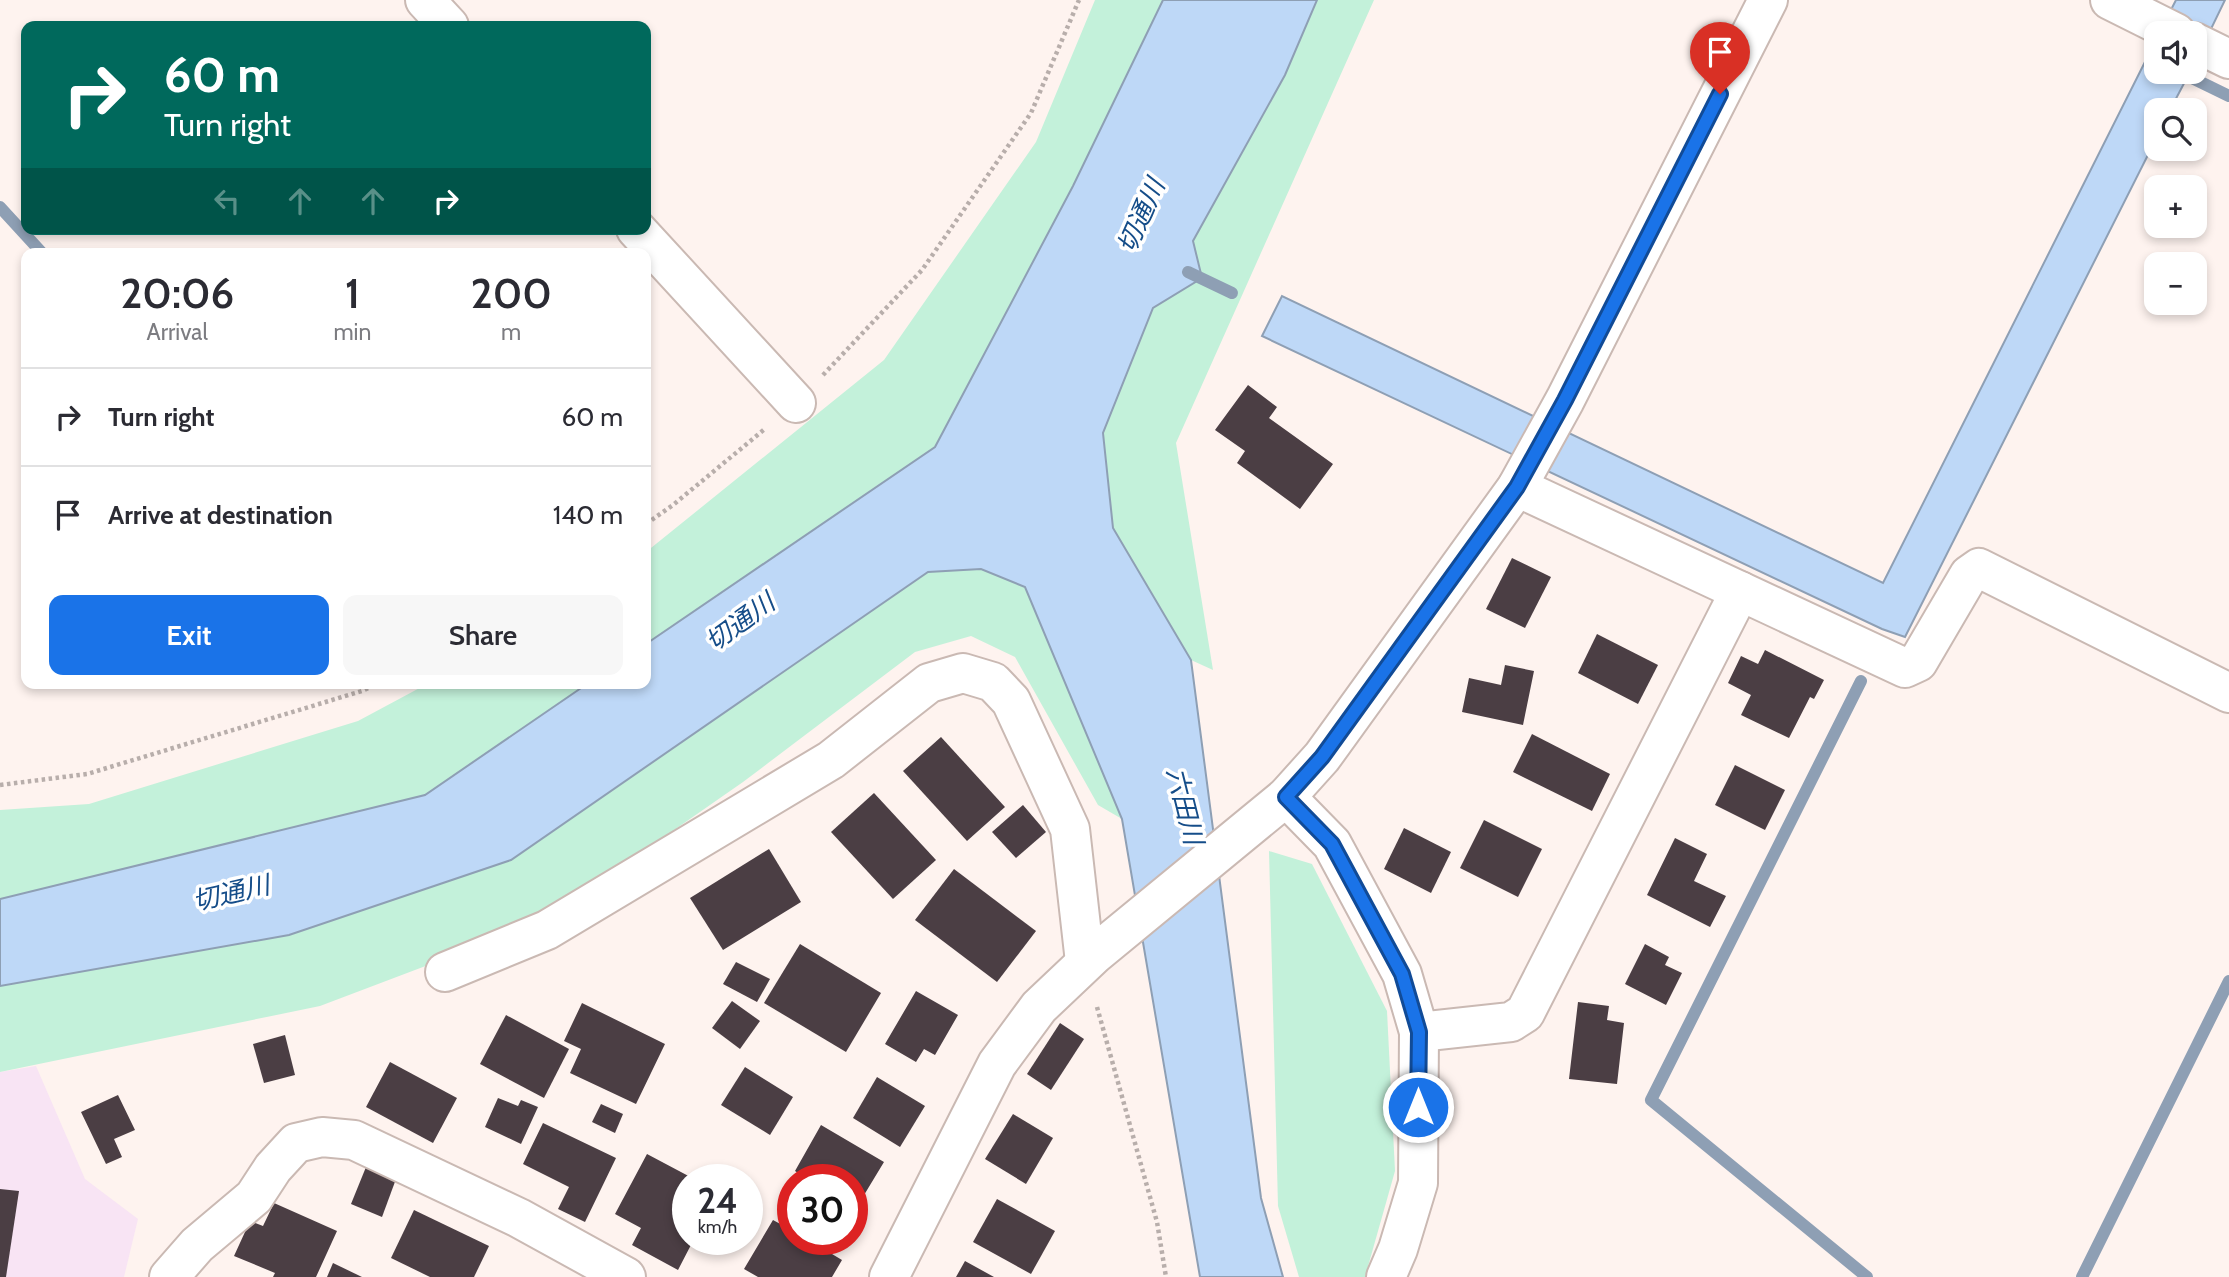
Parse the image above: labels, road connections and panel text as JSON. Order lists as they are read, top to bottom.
{
  "water": ["切通川", "六田川"],
  "page": {
    "map_buttons": ["+", "−"],
    "turn": ["60 m", "Turn right"],
    "eta": [
      "20:06",
      "Arrival",
      "1",
      "min",
      "200",
      "m"
    ],
    "list": [
      {
        "name": "Turn right",
        "value": "60 m"
      },
      {
        "name": "Arrive at destination",
        "value": "140 m"
      }
    ],
    "buttons": ["Exit", "Share"],
    "speed": "24 km/h",
    "limit": "30"
  }
}
